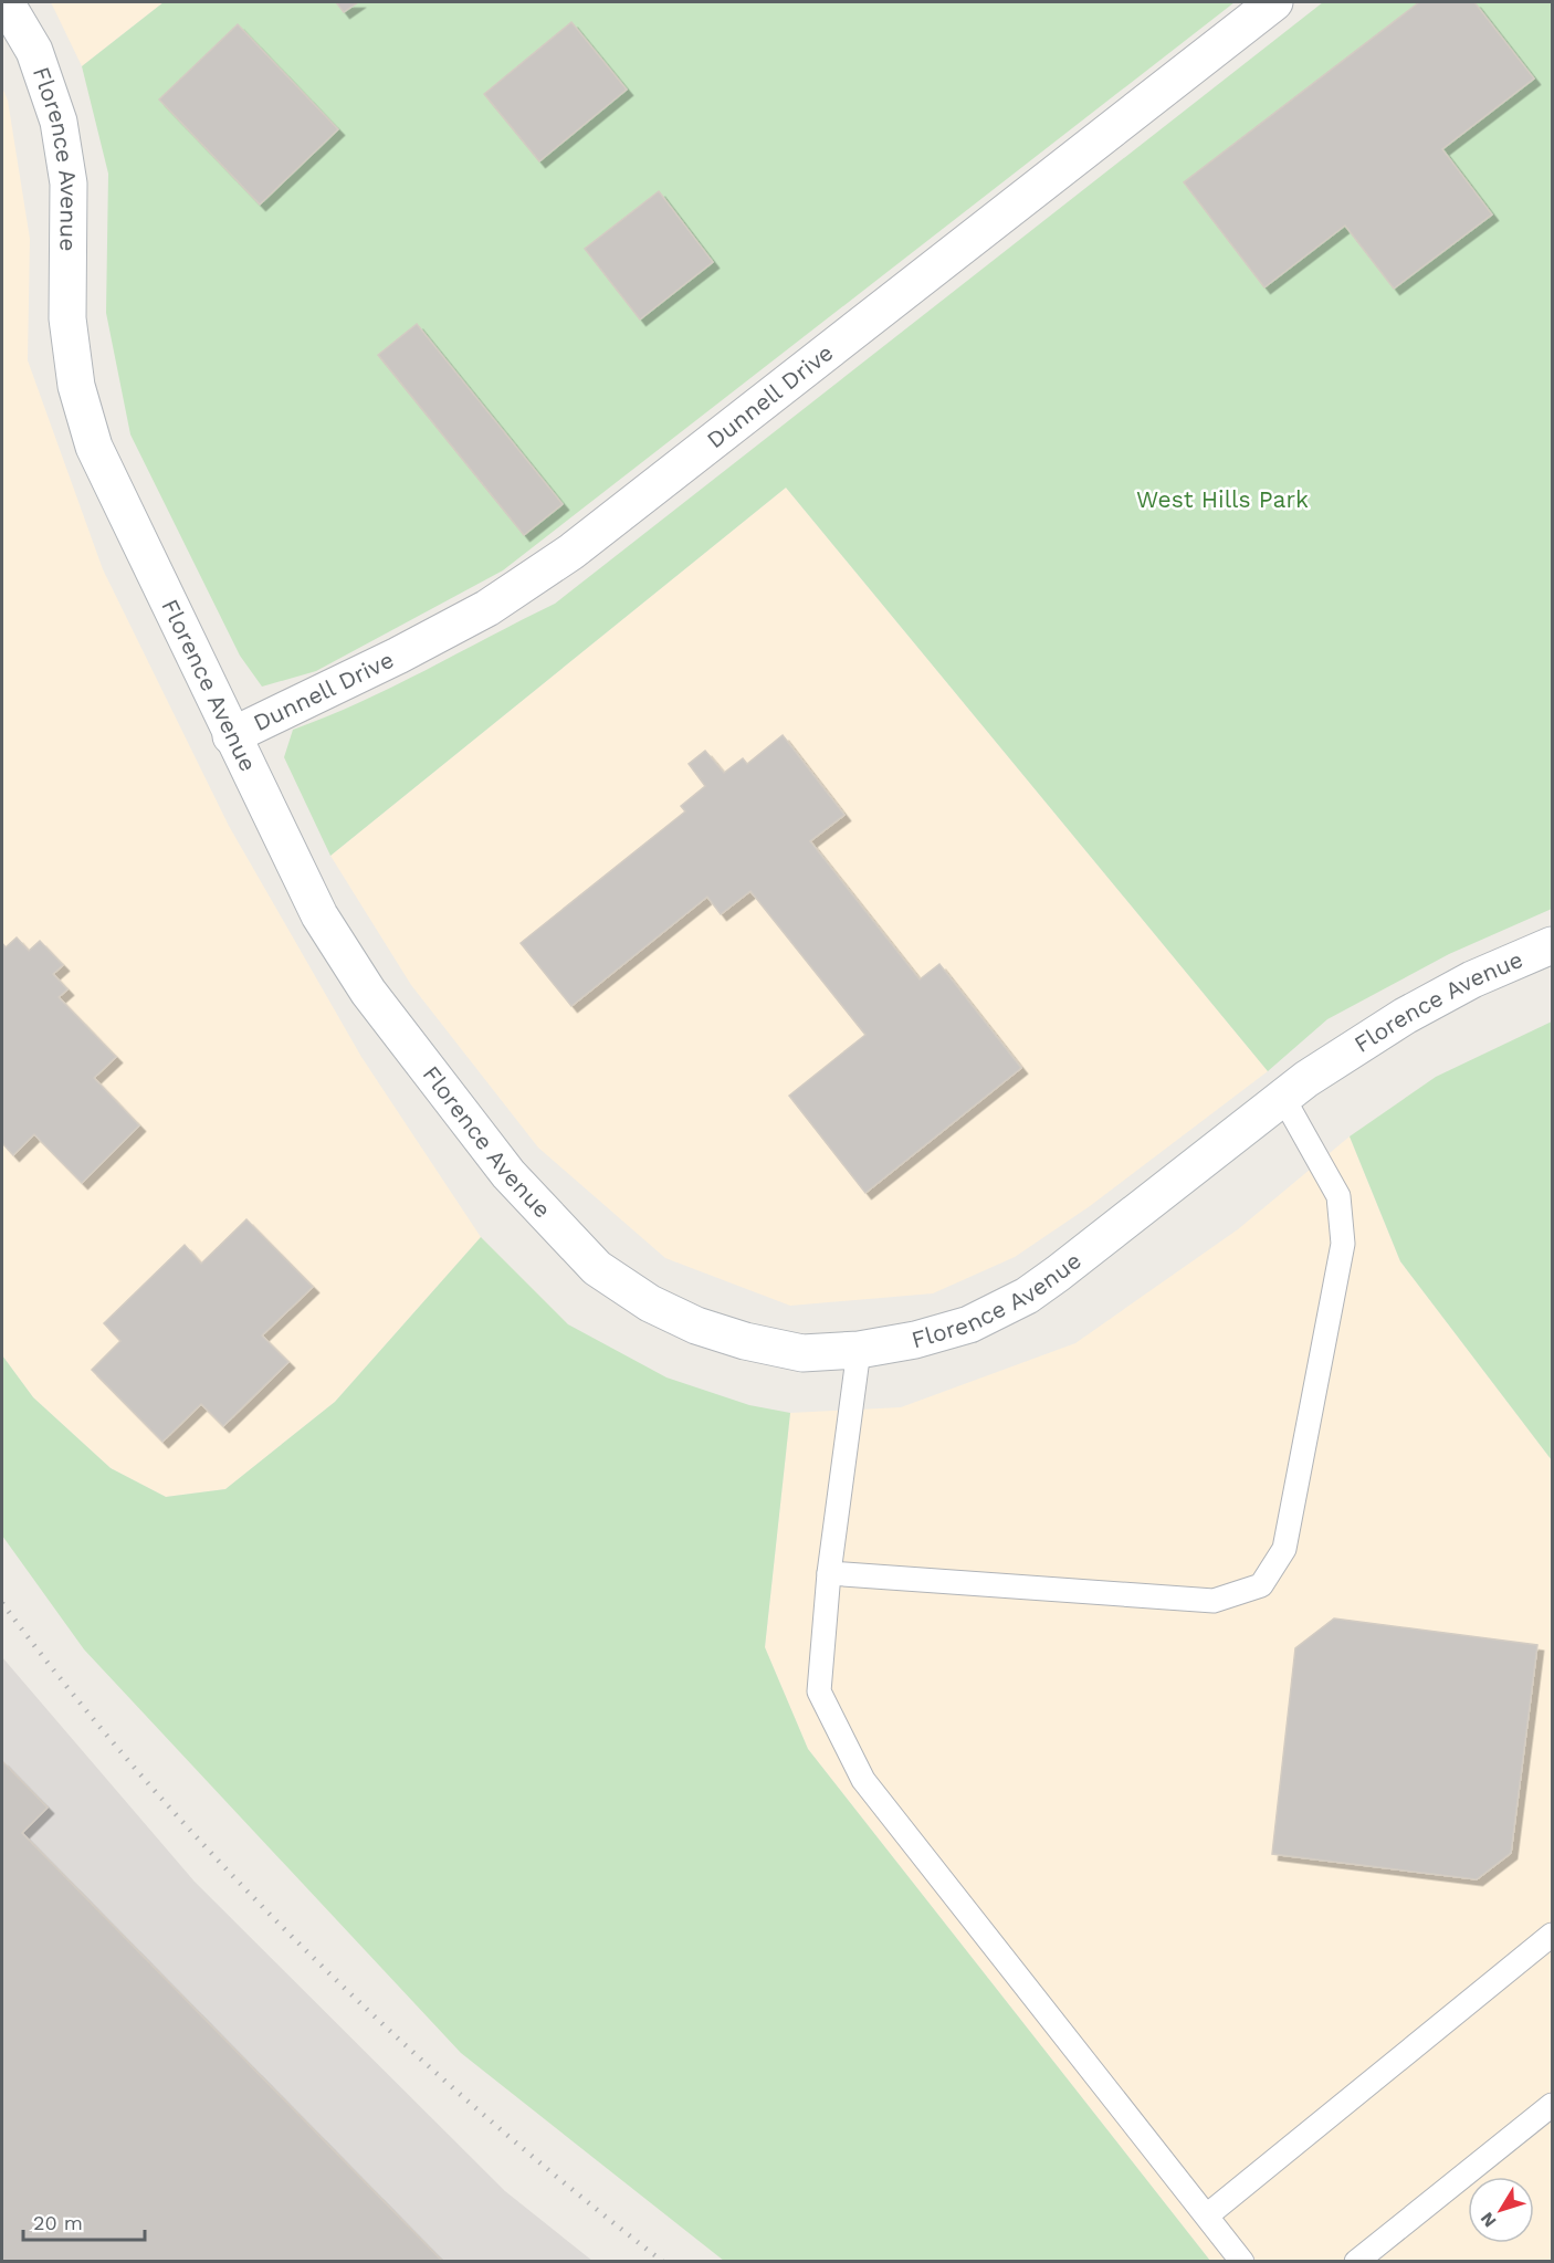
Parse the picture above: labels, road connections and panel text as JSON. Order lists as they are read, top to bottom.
{
  "streets": {
    "street": ["Florence Avenue", "Dunnell Drive"]
  },
  "crossings": [
    ["Florence Avenue", "Dunnell Drive"]
  ],
  "parks": ["West Hills Park"],
  "scale_bar": "20 m",
  "north": "bottom left"
}
